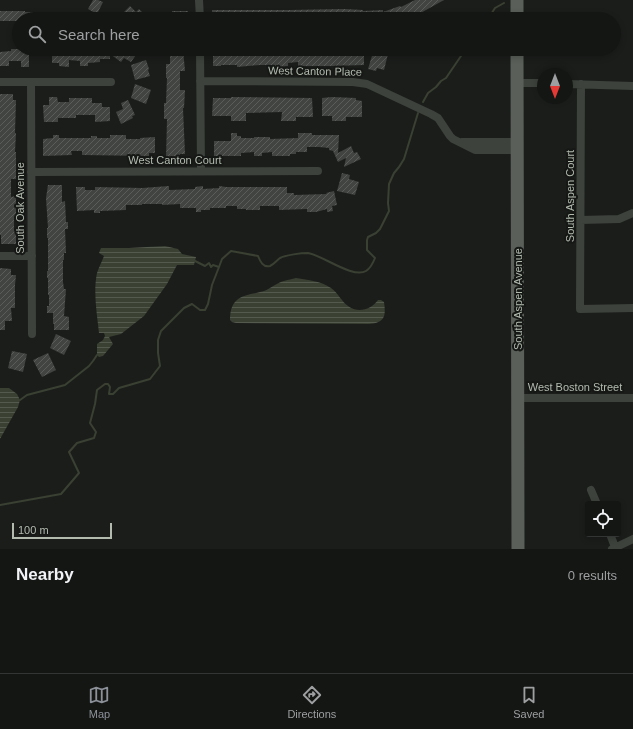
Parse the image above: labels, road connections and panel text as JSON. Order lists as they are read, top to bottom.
{
  "streets": {
    "main road": ["South Aspen Avenue"],
    "street": [
      "West Canton Place",
      "West Canton Court",
      "South Aspen Court",
      "South Oak Avenue",
      "West Boston Street"
    ]
  },
  "crossings": [
    ["West Canton Place", "South Aspen Avenue"],
    ["West Canton Court", "South Oak Avenue"],
    ["South Aspen Avenue", "West Boston Street"]
  ],
  "scale_bar": "100 m",
  "north": "bottom",
  "page": {
    "search": "Search here",
    "scale": "100 m",
    "heading": ["Nearby", "0 results"],
    "nav": ["Map", "Directions", "Saved"]
  }
}
